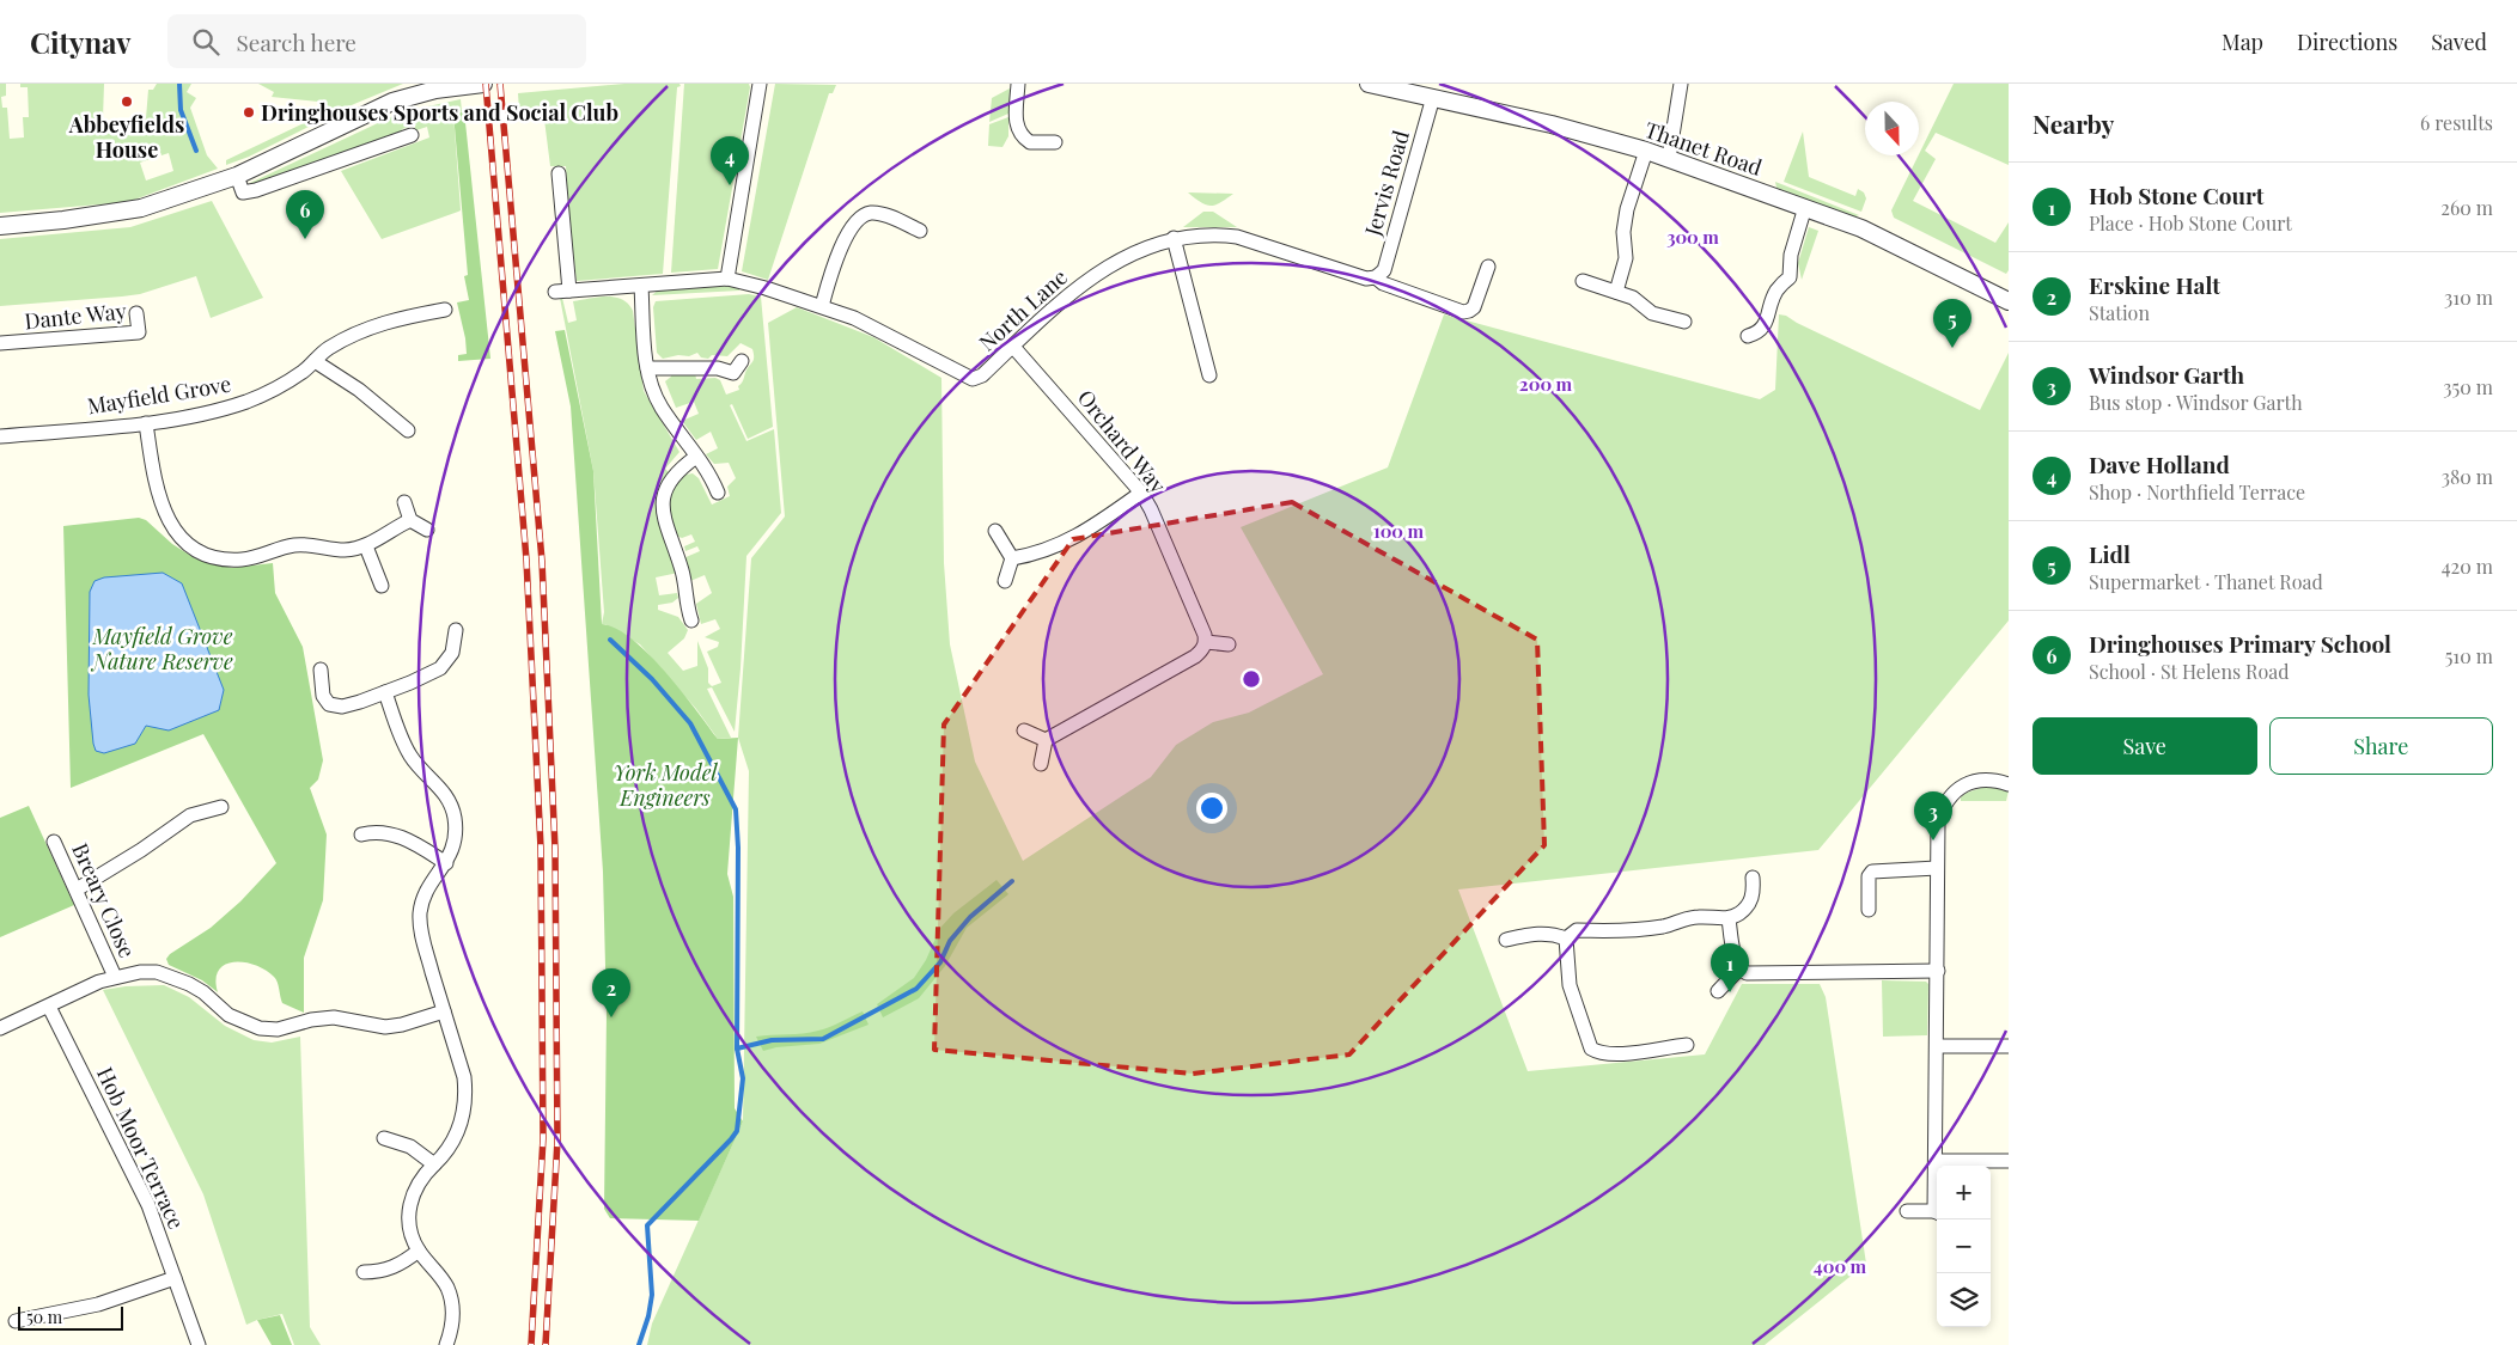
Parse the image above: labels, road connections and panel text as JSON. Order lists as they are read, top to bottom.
{
  "streets": {
    "street": [
      "Thanet Road",
      "Jervis Road",
      "North Lane",
      "Dante Way",
      "Mayfield Grove",
      "Orchard Way",
      "Breary Close",
      "Hob Moor Terrace"
    ]
  },
  "crossings": [
    ["Thanet Road", "Jervis Road"],
    ["Jervis Road", "North Lane"],
    ["North Lane", "Orchard Way"]
  ],
  "parks": ["Mayfield Grove Nature Reserve", "York Model Engineers"],
  "places": ["Abbeyfields House", "Dringhouses Sports and Social Club"],
  "scale_bar": "50 m",
  "north": "bottom",
  "page": {
    "header": "Citynav",
    "search": "Search here",
    "nav": ["Map", "Directions", "Saved"],
    "heading": ["Nearby", "6 results"],
    "pins": [
      "4",
      "6",
      "5",
      "3",
      "1",
      "2"
    ],
    "list": [
      {
        "mark": "1",
        "name": "Hob Stone Court",
        "note": "Place · Hob Stone Court",
        "value": "260 m"
      },
      {
        "mark": "2",
        "name": "Erskine Halt",
        "note": "Station",
        "value": "310 m"
      },
      {
        "mark": "3",
        "name": "Windsor Garth",
        "note": "Bus stop · Windsor Garth",
        "value": "350 m"
      },
      {
        "mark": "4",
        "name": "Dave Holland",
        "note": "Shop · Northfield Terrace",
        "value": "380 m"
      },
      {
        "mark": "5",
        "name": "Lidl",
        "note": "Supermarket · Thanet Road",
        "value": "420 m"
      },
      {
        "mark": "6",
        "name": "Dringhouses Primary School",
        "note": "School · St Helens Road",
        "value": "510 m"
      }
    ],
    "buttons": ["Save", "Share"],
    "map_buttons": ["+", "−"],
    "scale": "50 m"
  },
  "rings": [
    "300 m",
    "200 m",
    "100 m",
    "400 m"
  ]
}
